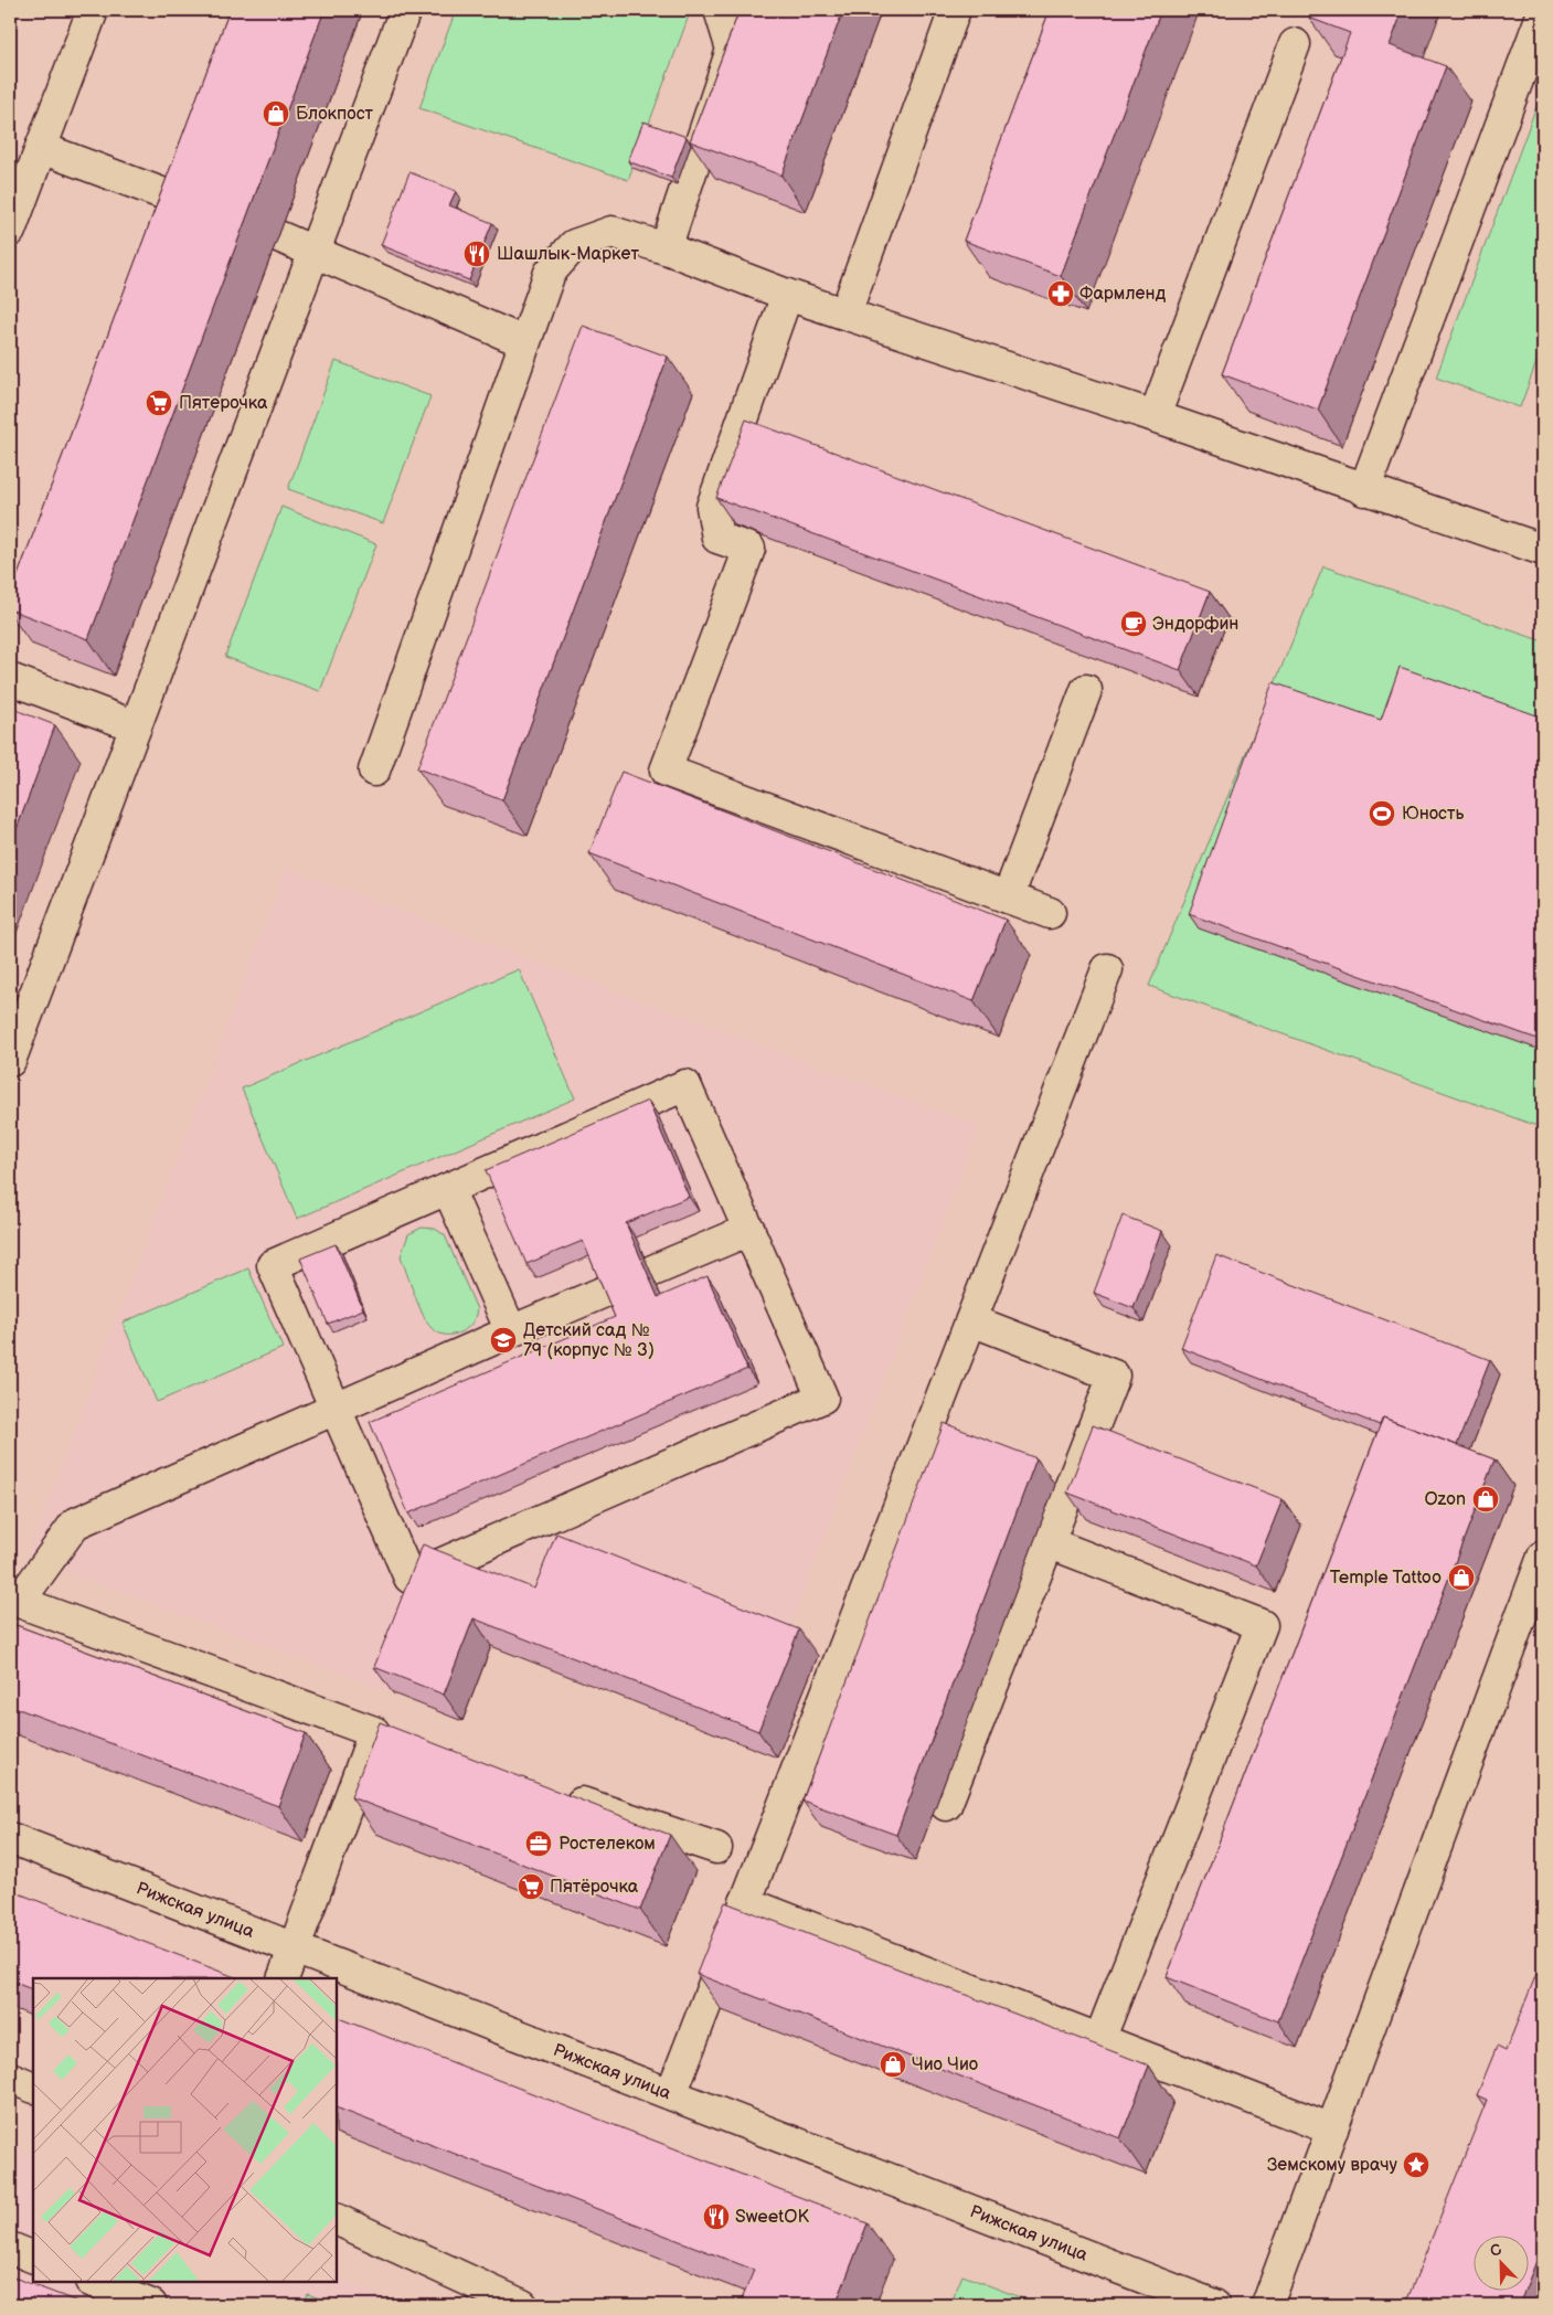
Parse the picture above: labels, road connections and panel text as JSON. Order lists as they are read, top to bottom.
{
  "streets": {
    "street": ["Рижская улица"]
  },
  "places": {
    "shop": [
      "Блокпост",
      "Ozon",
      "Temple Tattoo",
      "Чио Чио"
    ],
    "restaurant": ["Шашлык-Маркет", "SweetOK"],
    "pharmacy": ["Фармленд"],
    "supermarket": ["Пятерочка", "Пятёрочка"],
    "cafe": ["Эндорфин"],
    "sports": ["Юность"],
    "school or university": ["Детский сад № 79 (корпус № 3)"],
    "office": ["Ростелеком"],
    "place": ["Земскому врачу"]
  },
  "north": "top left"
}
